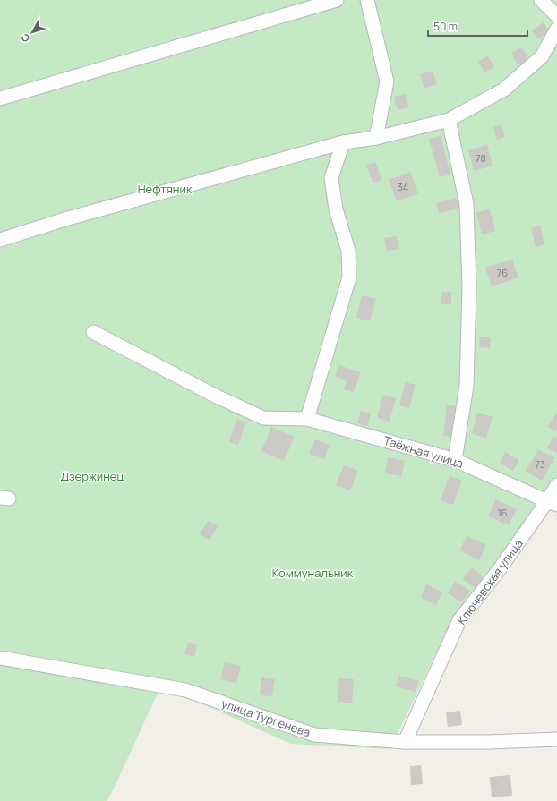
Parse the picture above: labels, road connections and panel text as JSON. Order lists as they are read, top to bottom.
{
  "streets": {
    "street": ["Таёжная улица", "Ключевская улица", "улица Тургенева"]
  },
  "crossings": [
    ["Таёжная улица", "Ключевская улица"],
    ["Ключевская улица", "улица Тургенева"]
  ],
  "parks": ["Нефтяник", "Дзержинец", "Коммунальник"],
  "house_numbers": [
    "78",
    "34",
    "76",
    "73",
    "16"
  ],
  "scale_bar": "50 m",
  "north": "bottom left"
}
